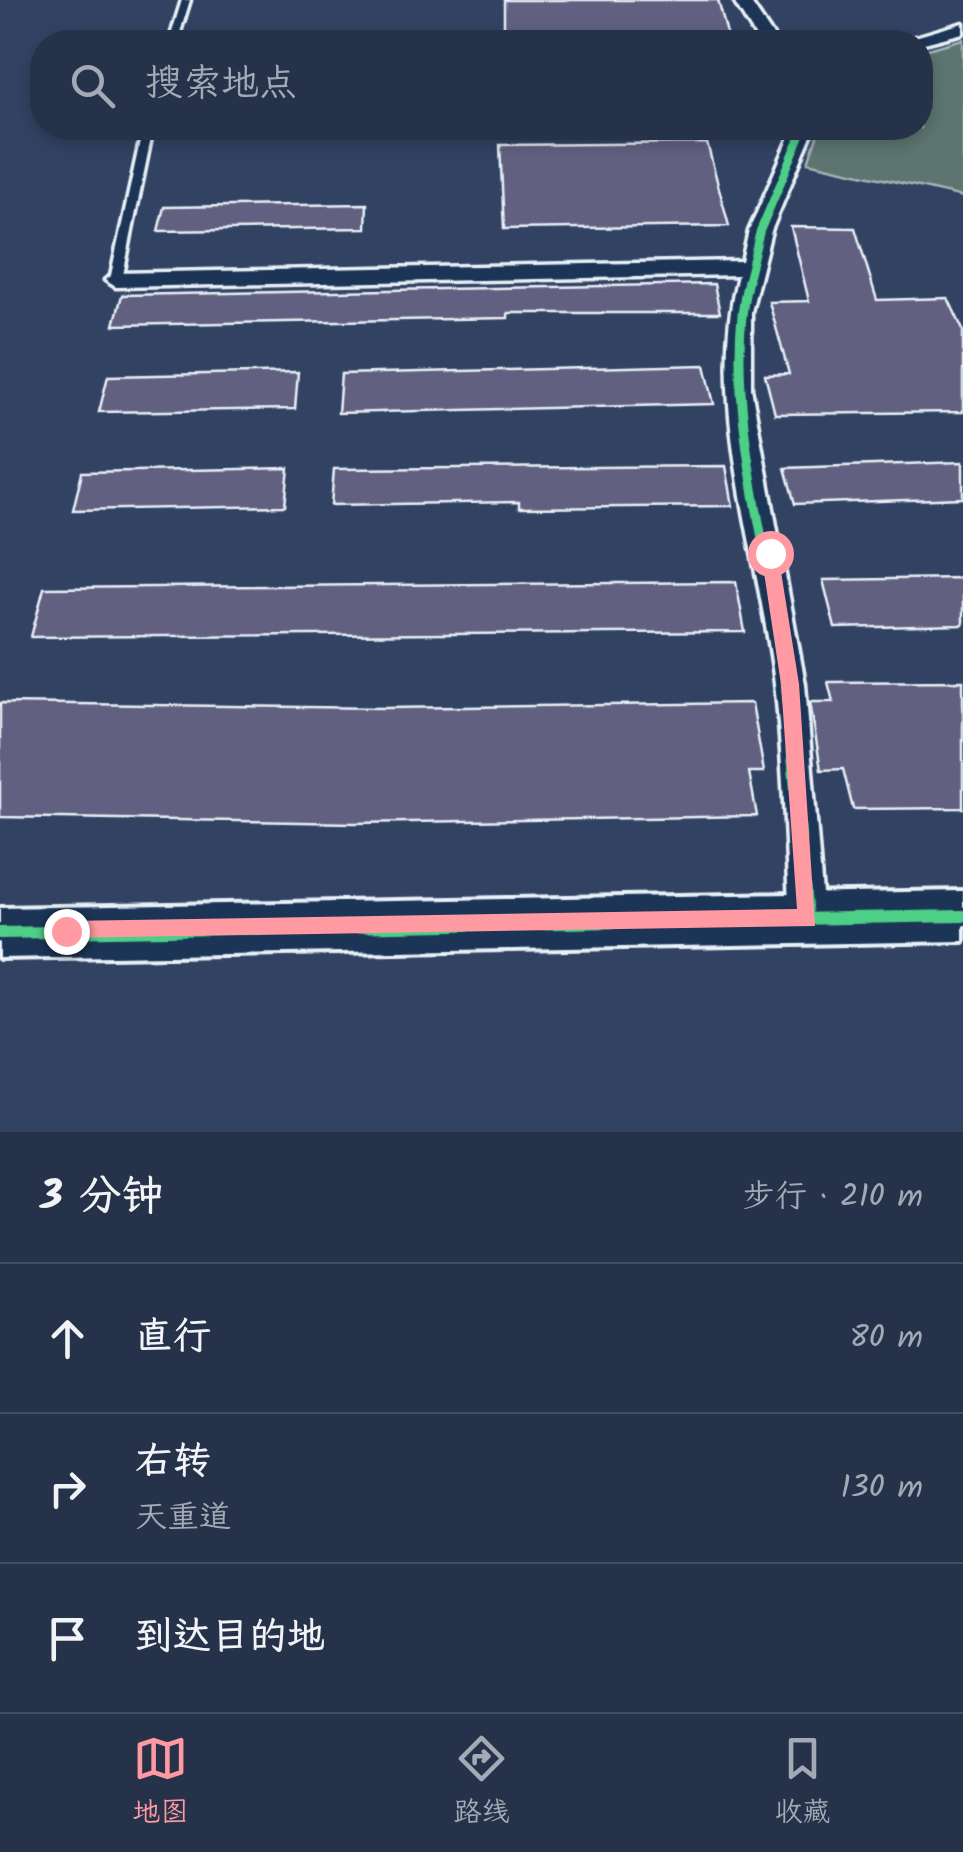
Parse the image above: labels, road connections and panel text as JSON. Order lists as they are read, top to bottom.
{
  "page": {
    "search": "搜索地点",
    "heading": ["3 分钟", "步行 · 210 m"],
    "list": [
      ["直行", "80 m"],
      ["右转", "天重道", "130 m"],
      "到达目的地"
    ],
    "nav": ["地图", "路线", "收藏"]
  }
}
